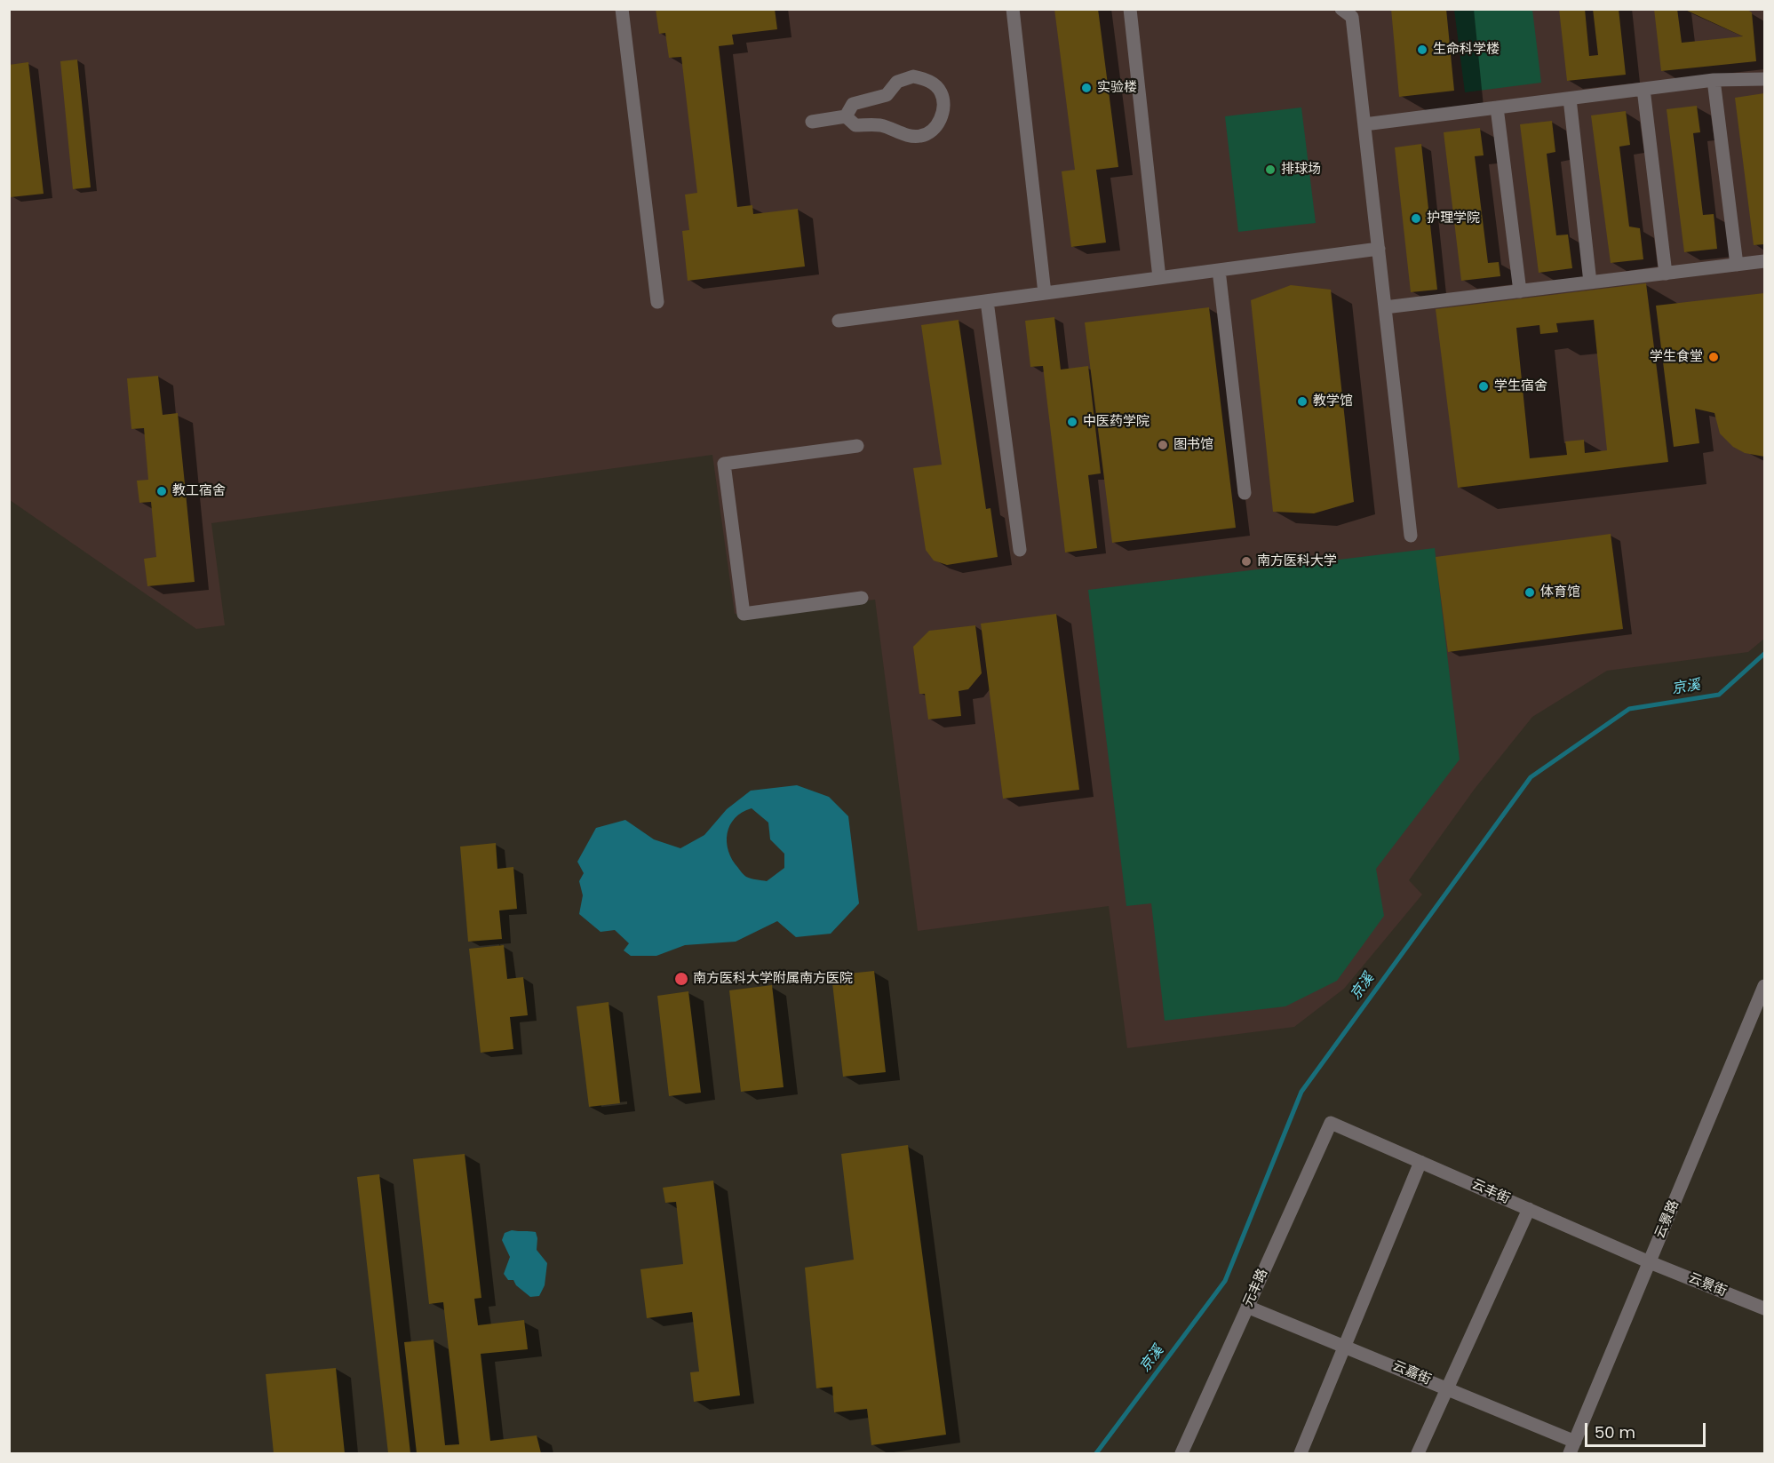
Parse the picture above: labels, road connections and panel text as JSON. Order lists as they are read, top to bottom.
{
  "streets": {
    "street": [
      "云丰街",
      "云景路",
      "云景街",
      "元丰路",
      "云嘉街"
    ]
  },
  "crossings": [
    ["云丰街", "云景路"],
    ["云丰街", "云景街"],
    ["云丰街", "元丰路"],
    ["云景路", "云景街"],
    ["云景路", "云嘉街"],
    ["元丰路", "云嘉街"]
  ],
  "water": ["京溪"],
  "places": [
    "生命科学楼",
    "实验楼",
    "排球场",
    "护理学院",
    "学生食堂",
    "学生宿舍",
    "教学馆",
    "中医药学院",
    "图书馆",
    "教工宿舍",
    "南方医科大学",
    "体育馆",
    "南方医科大学附属南方医院"
  ],
  "scale_bar": "50 m"
}
